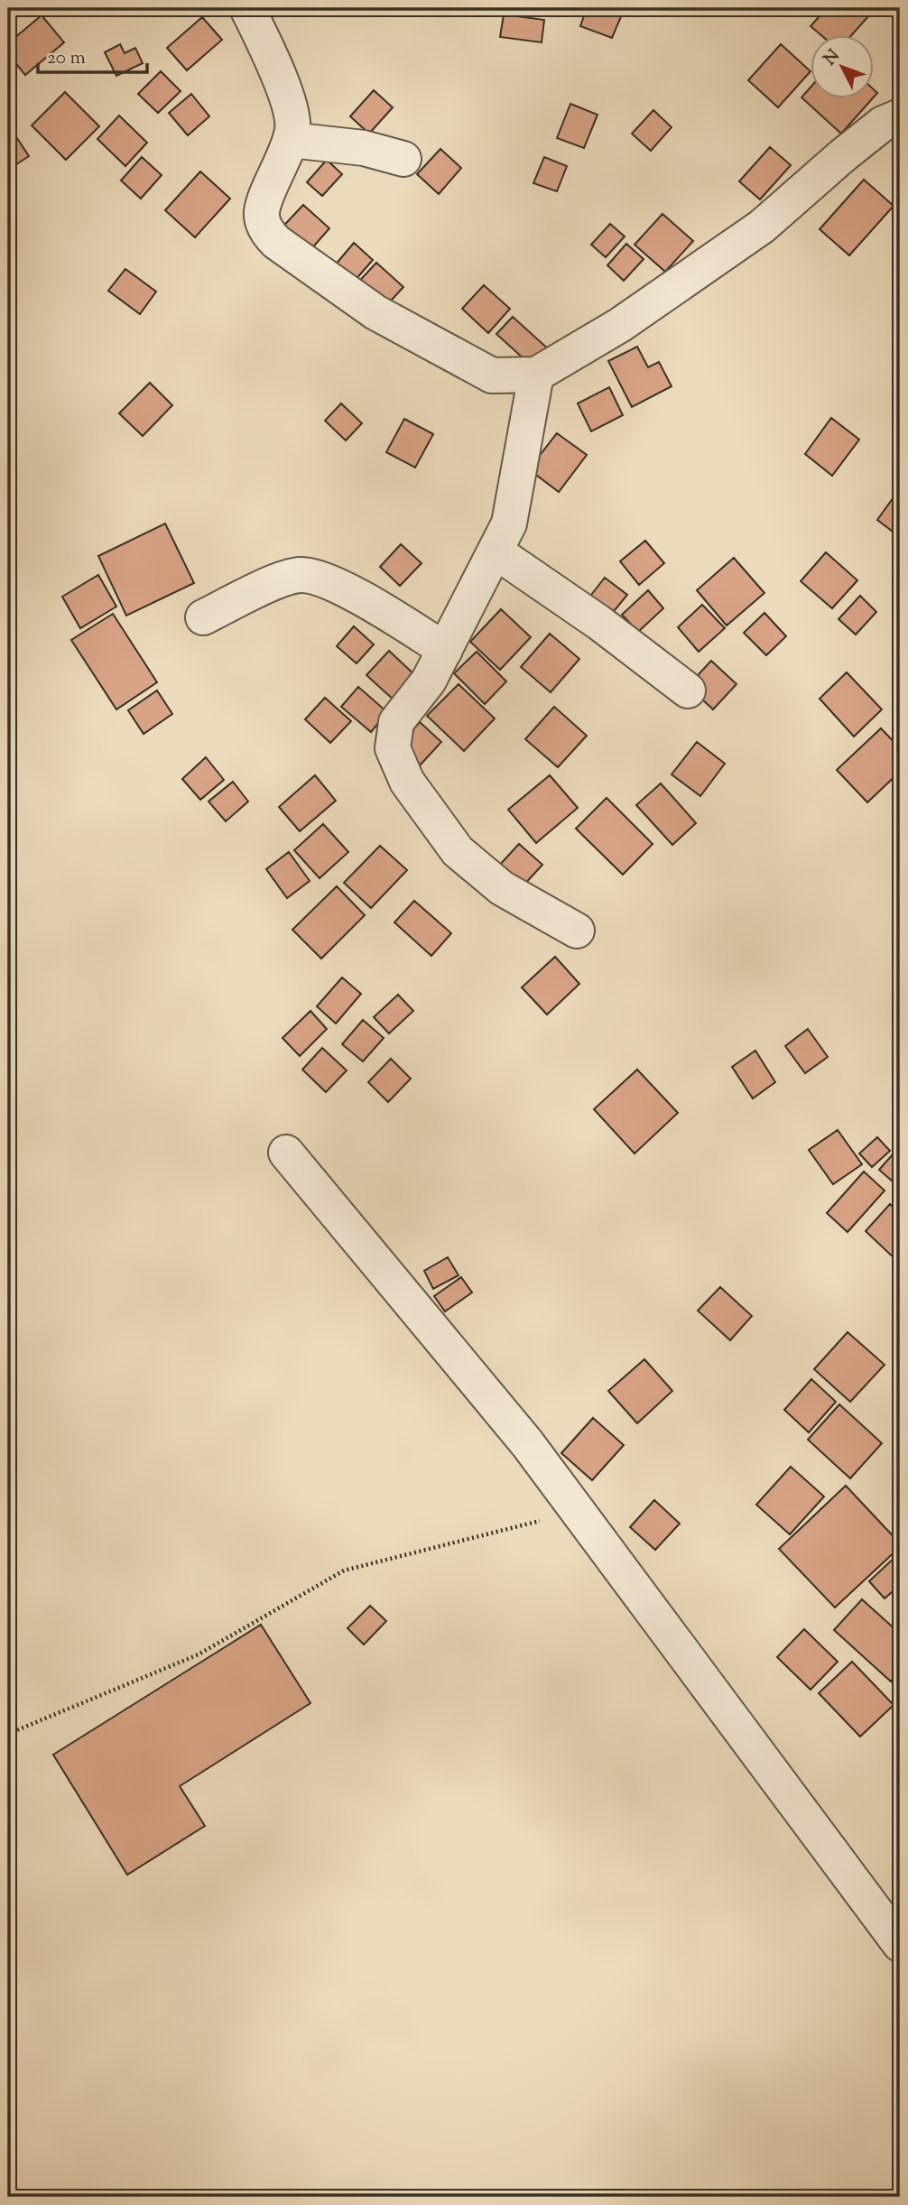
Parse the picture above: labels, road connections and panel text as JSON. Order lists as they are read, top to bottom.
{
  "scale_bar": "20 m",
  "north": "top left"
}
